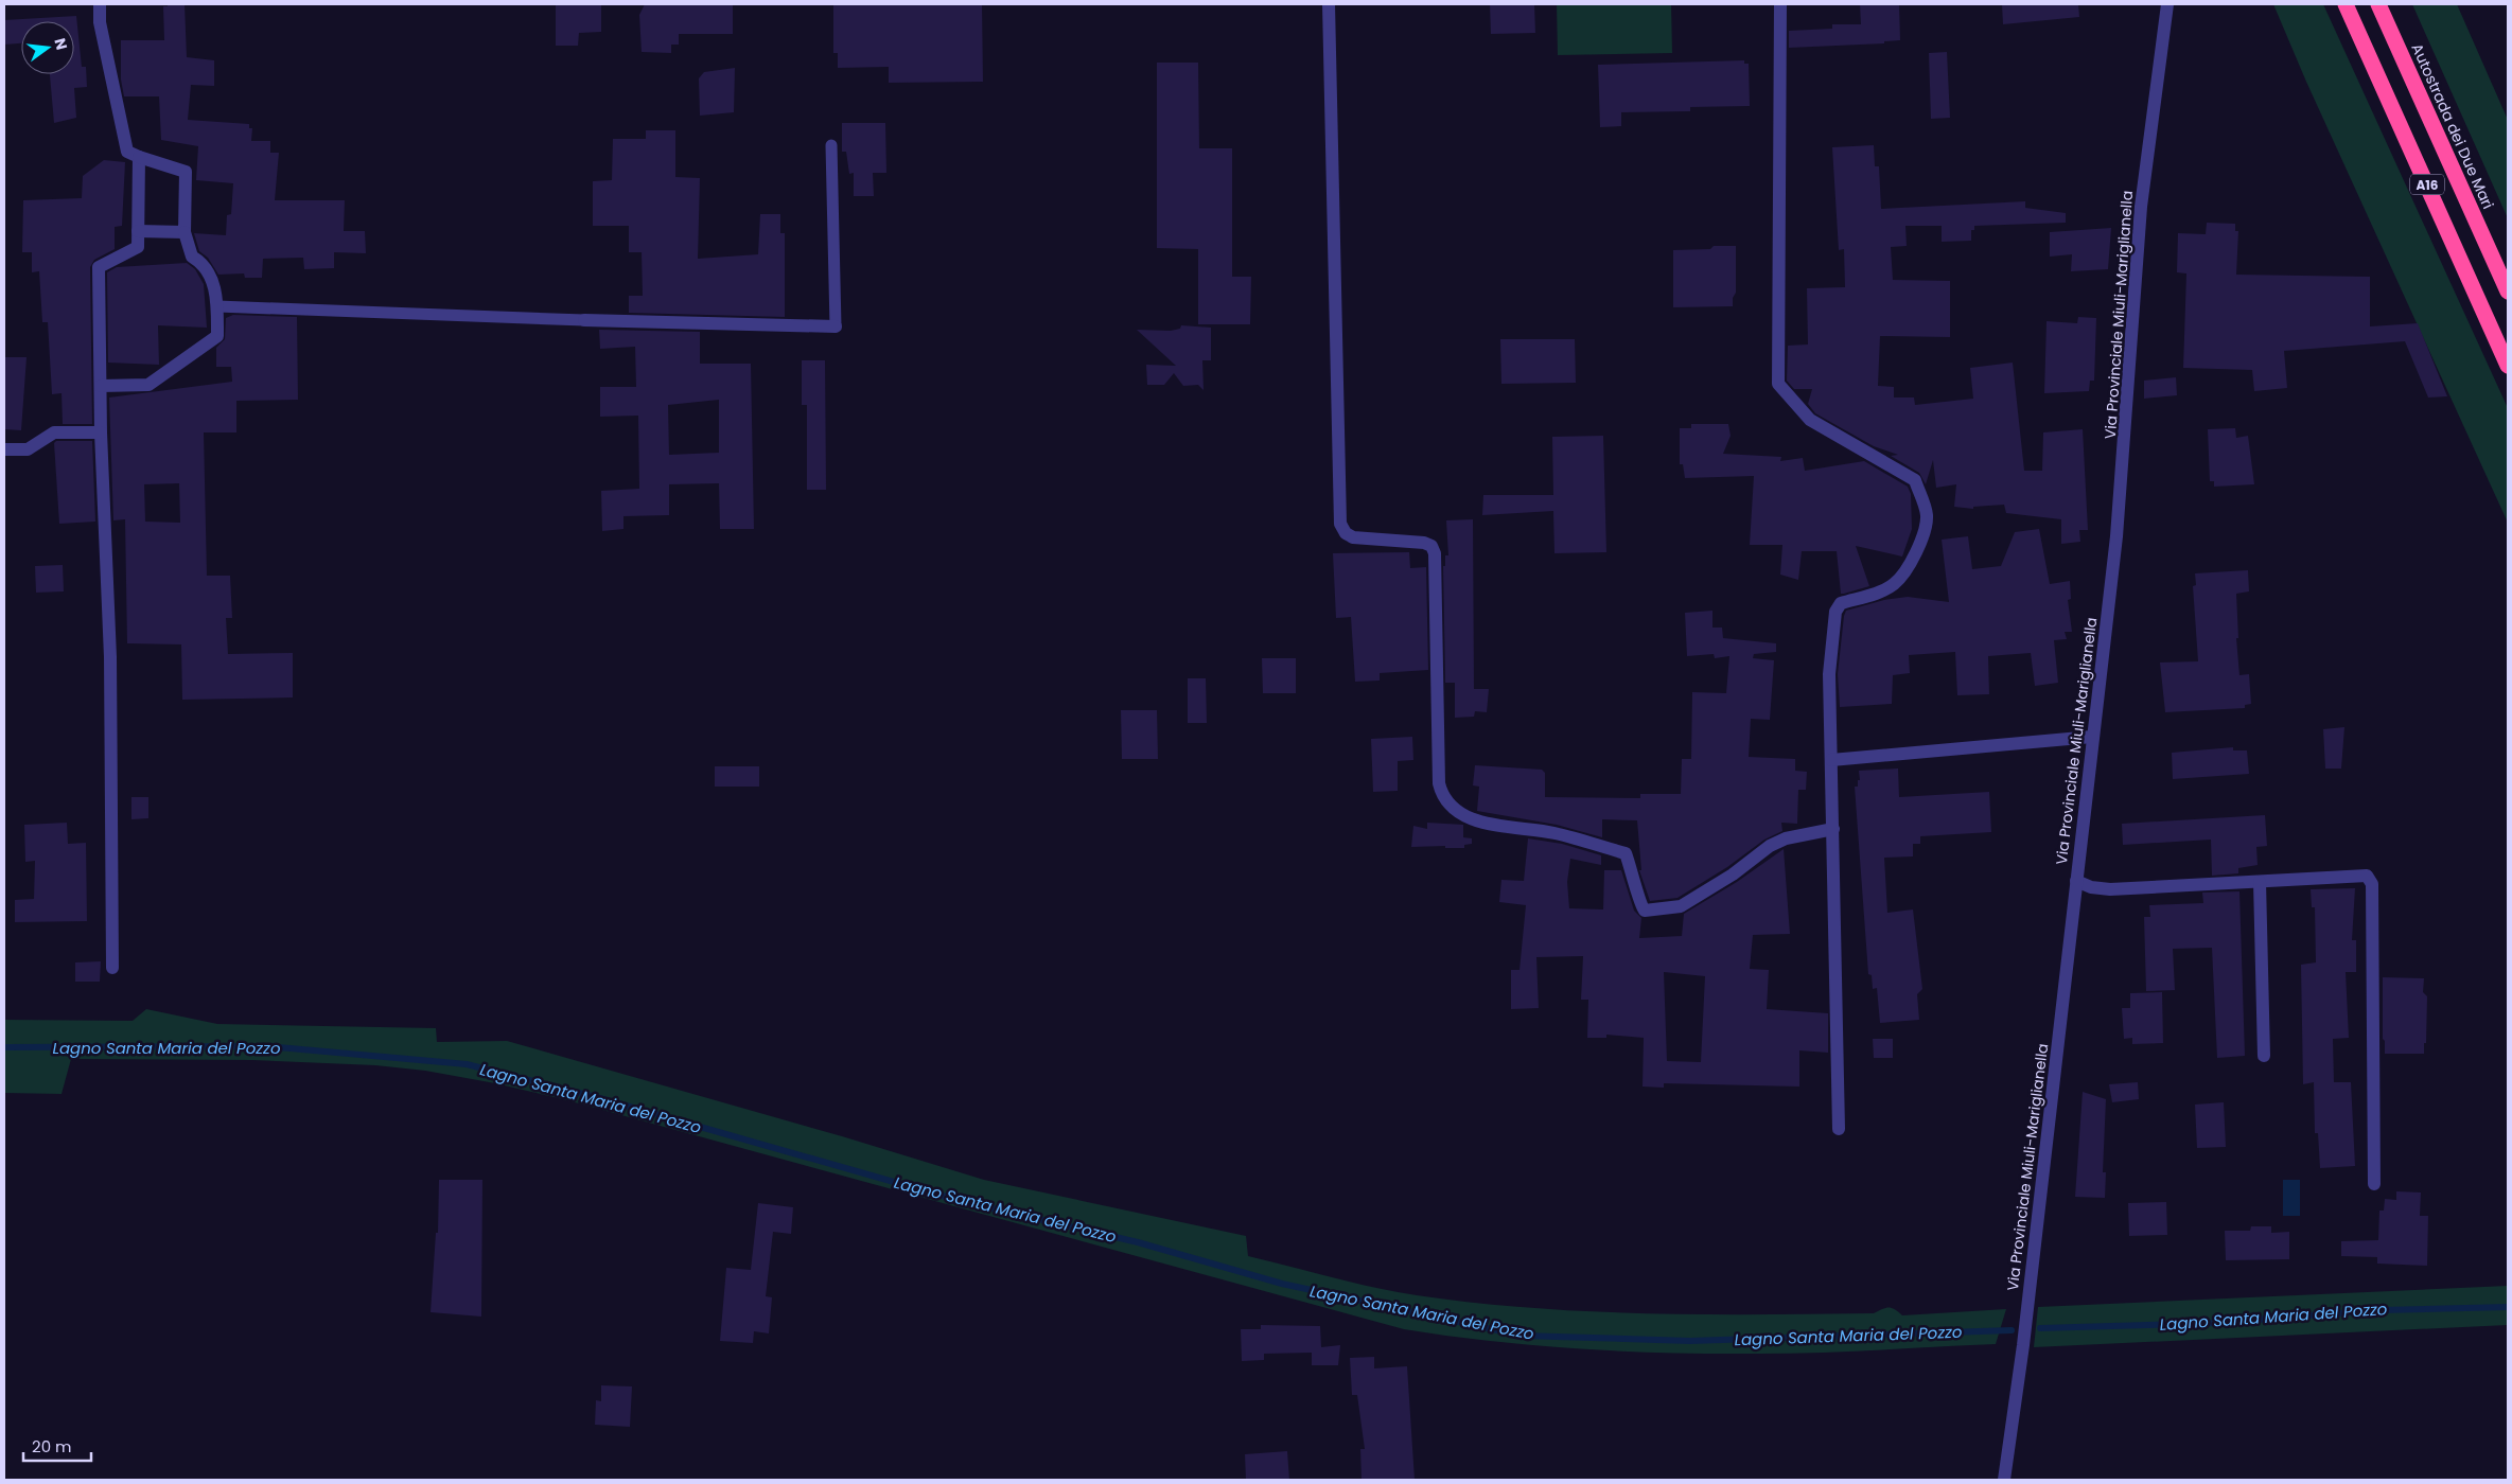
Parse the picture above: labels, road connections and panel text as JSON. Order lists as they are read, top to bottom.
{
  "streets": {
    "highway": ["Autostrada dei Due Mari", "A16"],
    "street": ["Via Provinciale Miuli-Mariglianella"]
  },
  "water": ["Lagno Santa Maria del Pozzo"],
  "scale_bar": "20 m",
  "north": "right"
}
